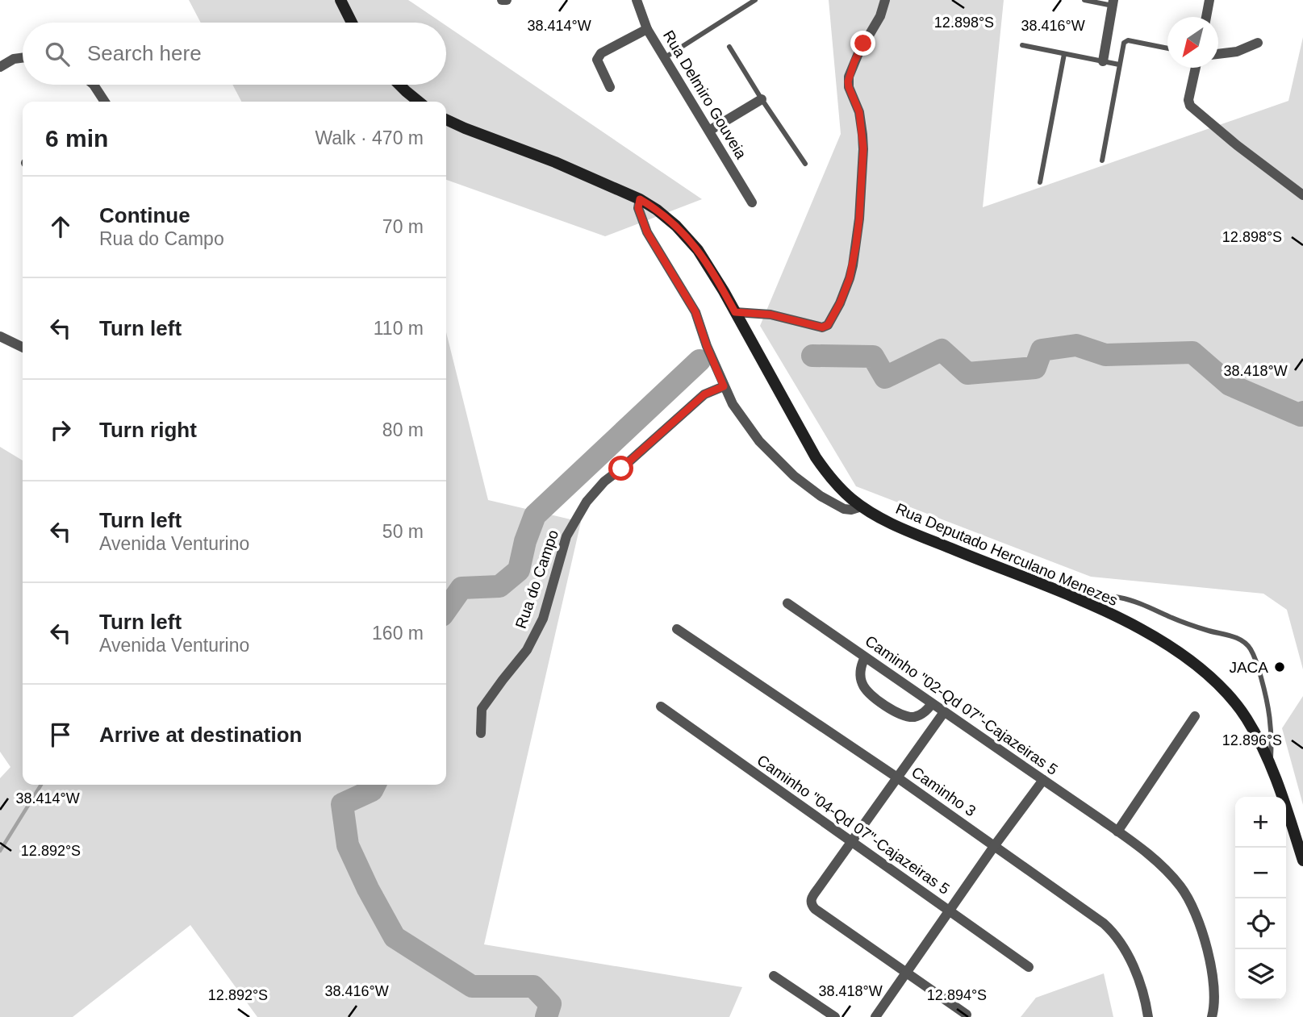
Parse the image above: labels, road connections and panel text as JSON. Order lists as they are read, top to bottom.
{
  "streets": {
    "main road": ["Rua Deputado Herculano Menezes"],
    "street": [
      "Rua Delmiro Gouveia",
      "Rua do Campo",
      "Caminho \"02-Qd 07\"-Cajazeiras 5",
      "Caminho 3",
      "Caminho \"04-Qd 07\"-Cajazeiras 5"
    ]
  },
  "places": ["JACA"],
  "north": "bottom left",
  "page": {
    "search": "Search here",
    "heading": ["6 min", "Walk · 470 m"],
    "list": [
      ["Continue", "Rua do Campo", "70 m"],
      ["Turn left", "110 m"],
      ["Turn right", "80 m"],
      ["Turn left", "Avenida Venturino", "50 m"],
      ["Turn left", "Avenida Venturino", "160 m"],
      "Arrive at destination"
    ],
    "map_buttons": ["+", "−"]
  },
  "coordinates": [
    "12.898°S",
    "38.414°W",
    "38.416°W",
    "38.418°W",
    "12.896°S",
    "12.892°S",
    "12.894°S"
  ]
}
